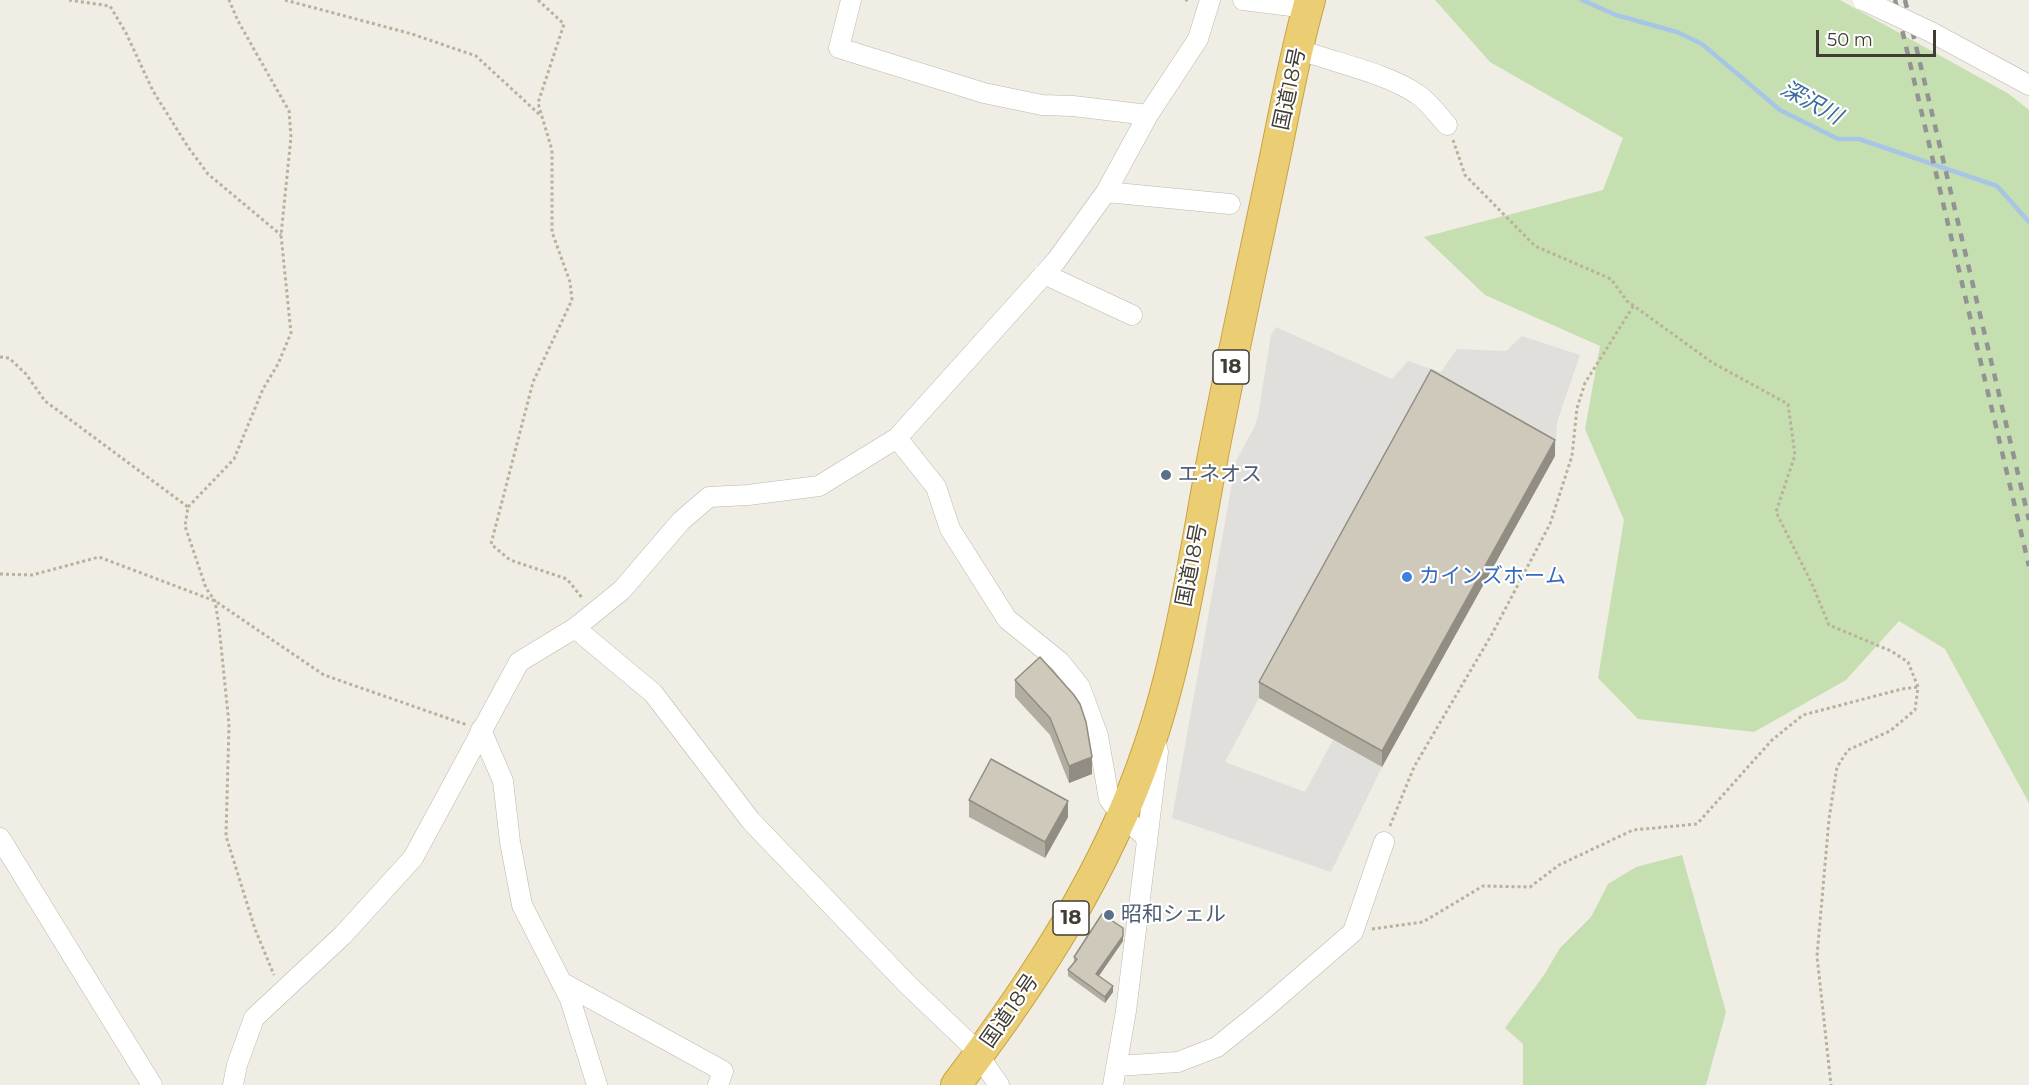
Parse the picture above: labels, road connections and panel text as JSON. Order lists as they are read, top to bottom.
{
  "streets": {
    "highway": ["国道18号", "18"]
  },
  "water": ["深沢川"],
  "places": ["エネオス", "カインズホーム", "昭和シェル"],
  "scale_bar": "50 m"
}
